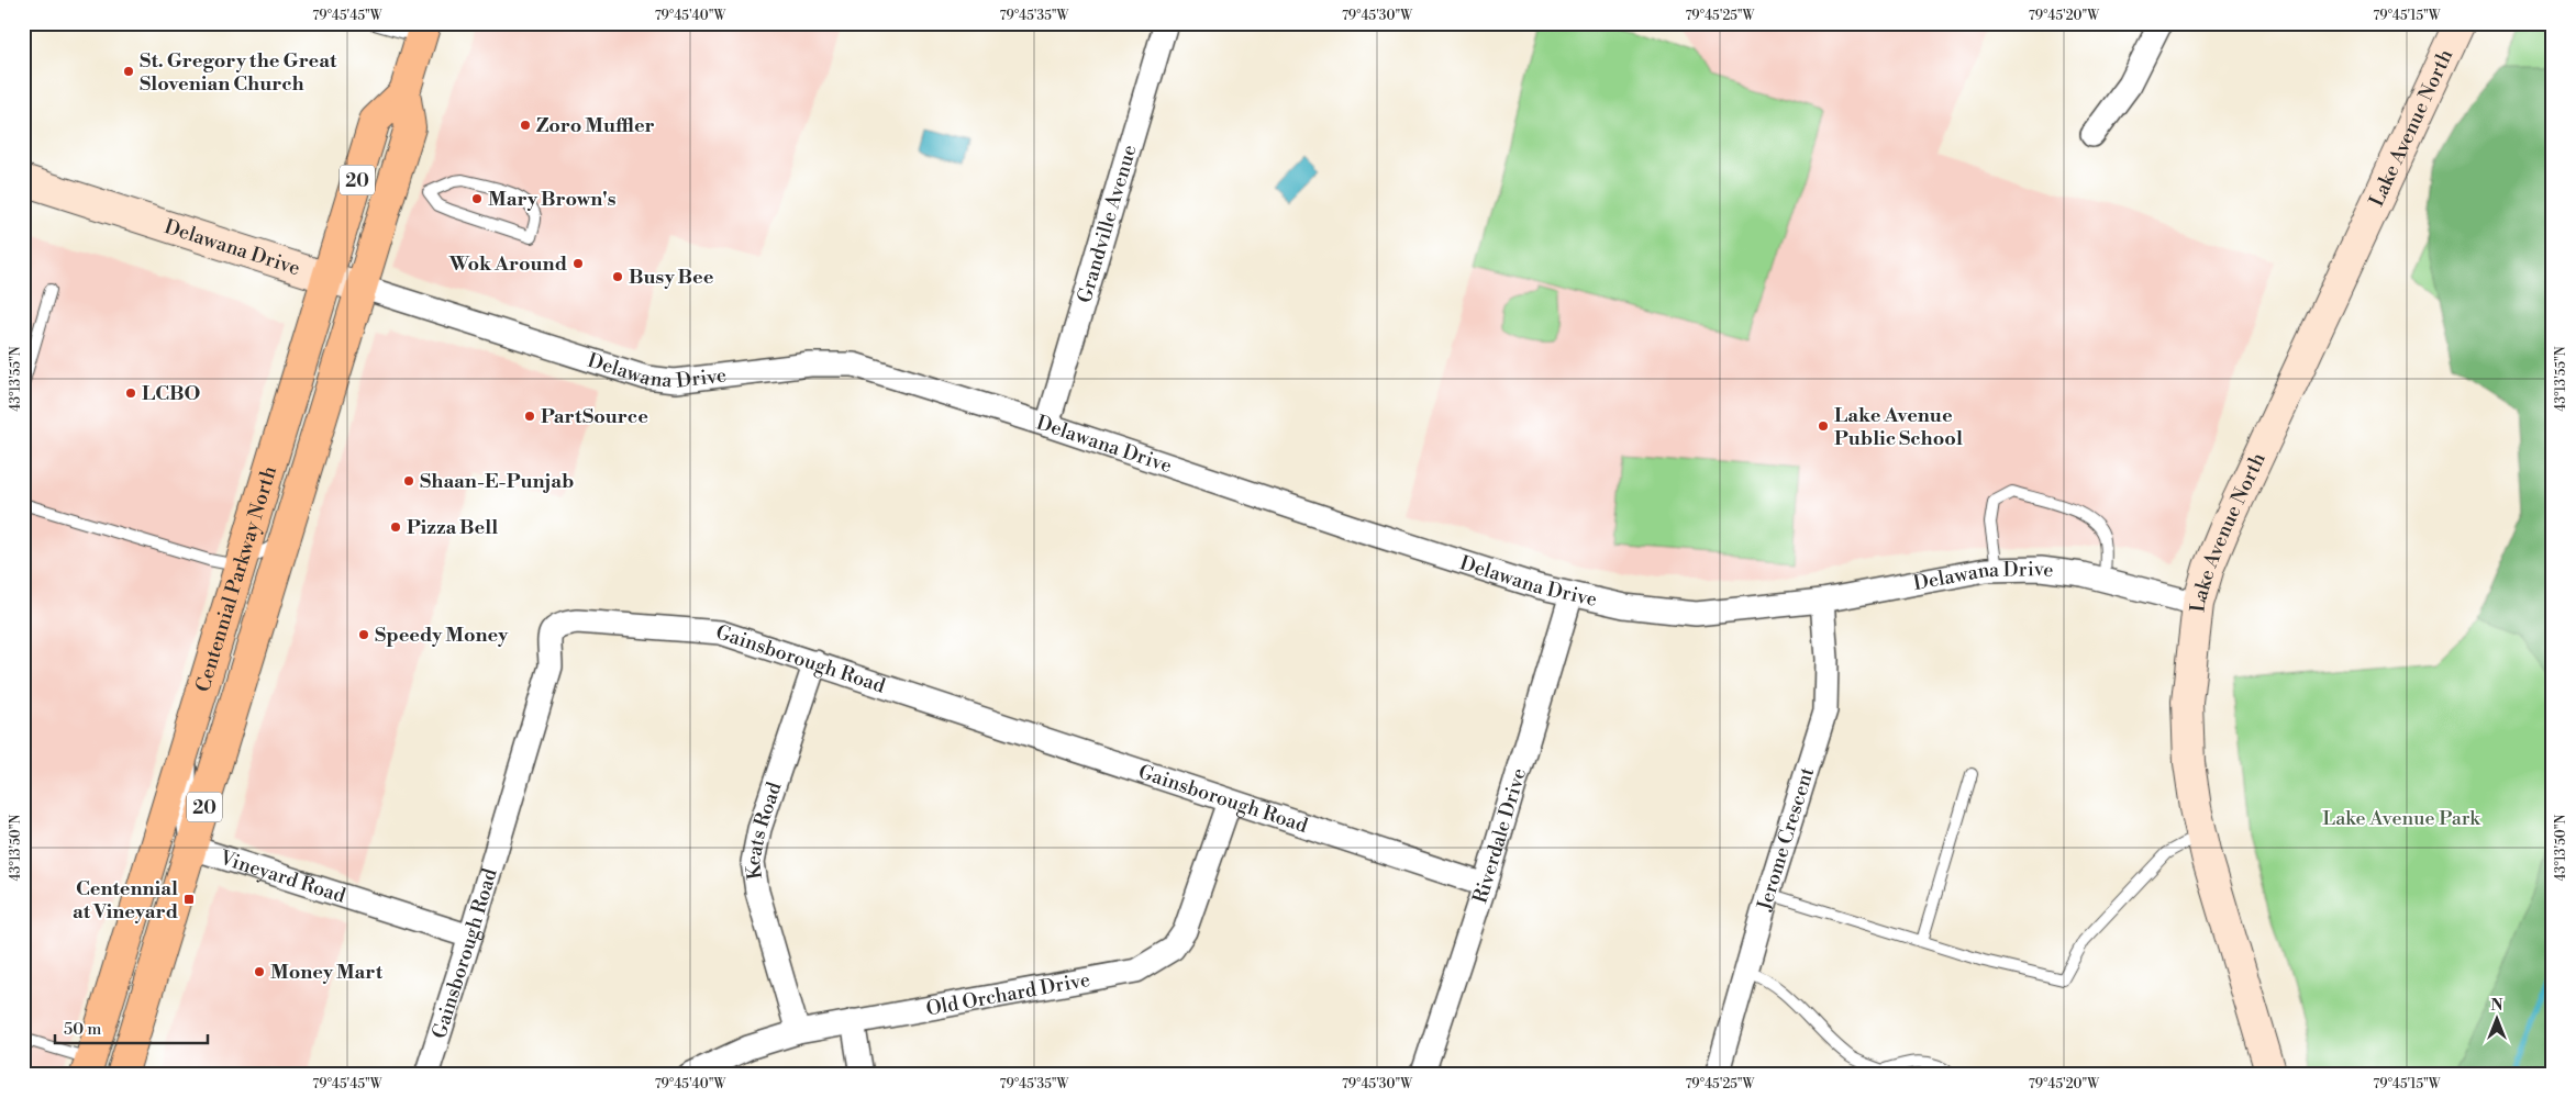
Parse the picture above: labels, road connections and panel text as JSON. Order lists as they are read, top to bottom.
{
  "streets": {
    "main road": ["20", "Centennial Parkway North"],
    "street": [
      "Lake Avenue North",
      "Grandville Avenue",
      "Delawana Drive",
      "Gainsborough Road",
      "Keats Road",
      "Riverdale Drive",
      "Jerome Crescent",
      "Vineyard Road",
      "Old Orchard Drive"
    ]
  },
  "crossings": [
    ["Lake Avenue North", "Delawana Drive"],
    ["Grandville Avenue", "Delawana Drive"],
    ["Delawana Drive", "Centennial Parkway North"],
    ["Delawana Drive", "Riverdale Drive"],
    ["Delawana Drive", "Jerome Crescent"],
    ["Centennial Parkway North", "Vineyard Road"],
    ["Gainsborough Road", "Keats Road"],
    ["Gainsborough Road", "Riverdale Drive"],
    ["Gainsborough Road", "Vineyard Road"],
    ["Gainsborough Road", "Old Orchard Drive"],
    ["Keats Road", "Old Orchard Drive"]
  ],
  "parks": ["Lake Avenue Park"],
  "places": {
    "other": [
      "St. Gregory the Great Slovenian Church",
      "Zoro Muffler",
      "Mary Brown's",
      "Wok Around",
      "Busy Bee",
      "LCBO",
      "PartSource",
      "Lake Avenue Public School",
      "Shaan-E-Punjab",
      "Pizza Bell",
      "Speedy Money",
      "Money Mart"
    ],
    "transit": ["Centennial at Vineyard"]
  },
  "scale_bar": "50 m",
  "north": "top",
  "coordinates": [
    "79°45'45\"W",
    "79°45'40\"W",
    "79°45'35\"W",
    "79°45'30\"W",
    "79°45'25\"W",
    "79°45'20\"W",
    "79°45'15\"W",
    "43°13'55\"N",
    "43°13'50\"N"
  ]
}
